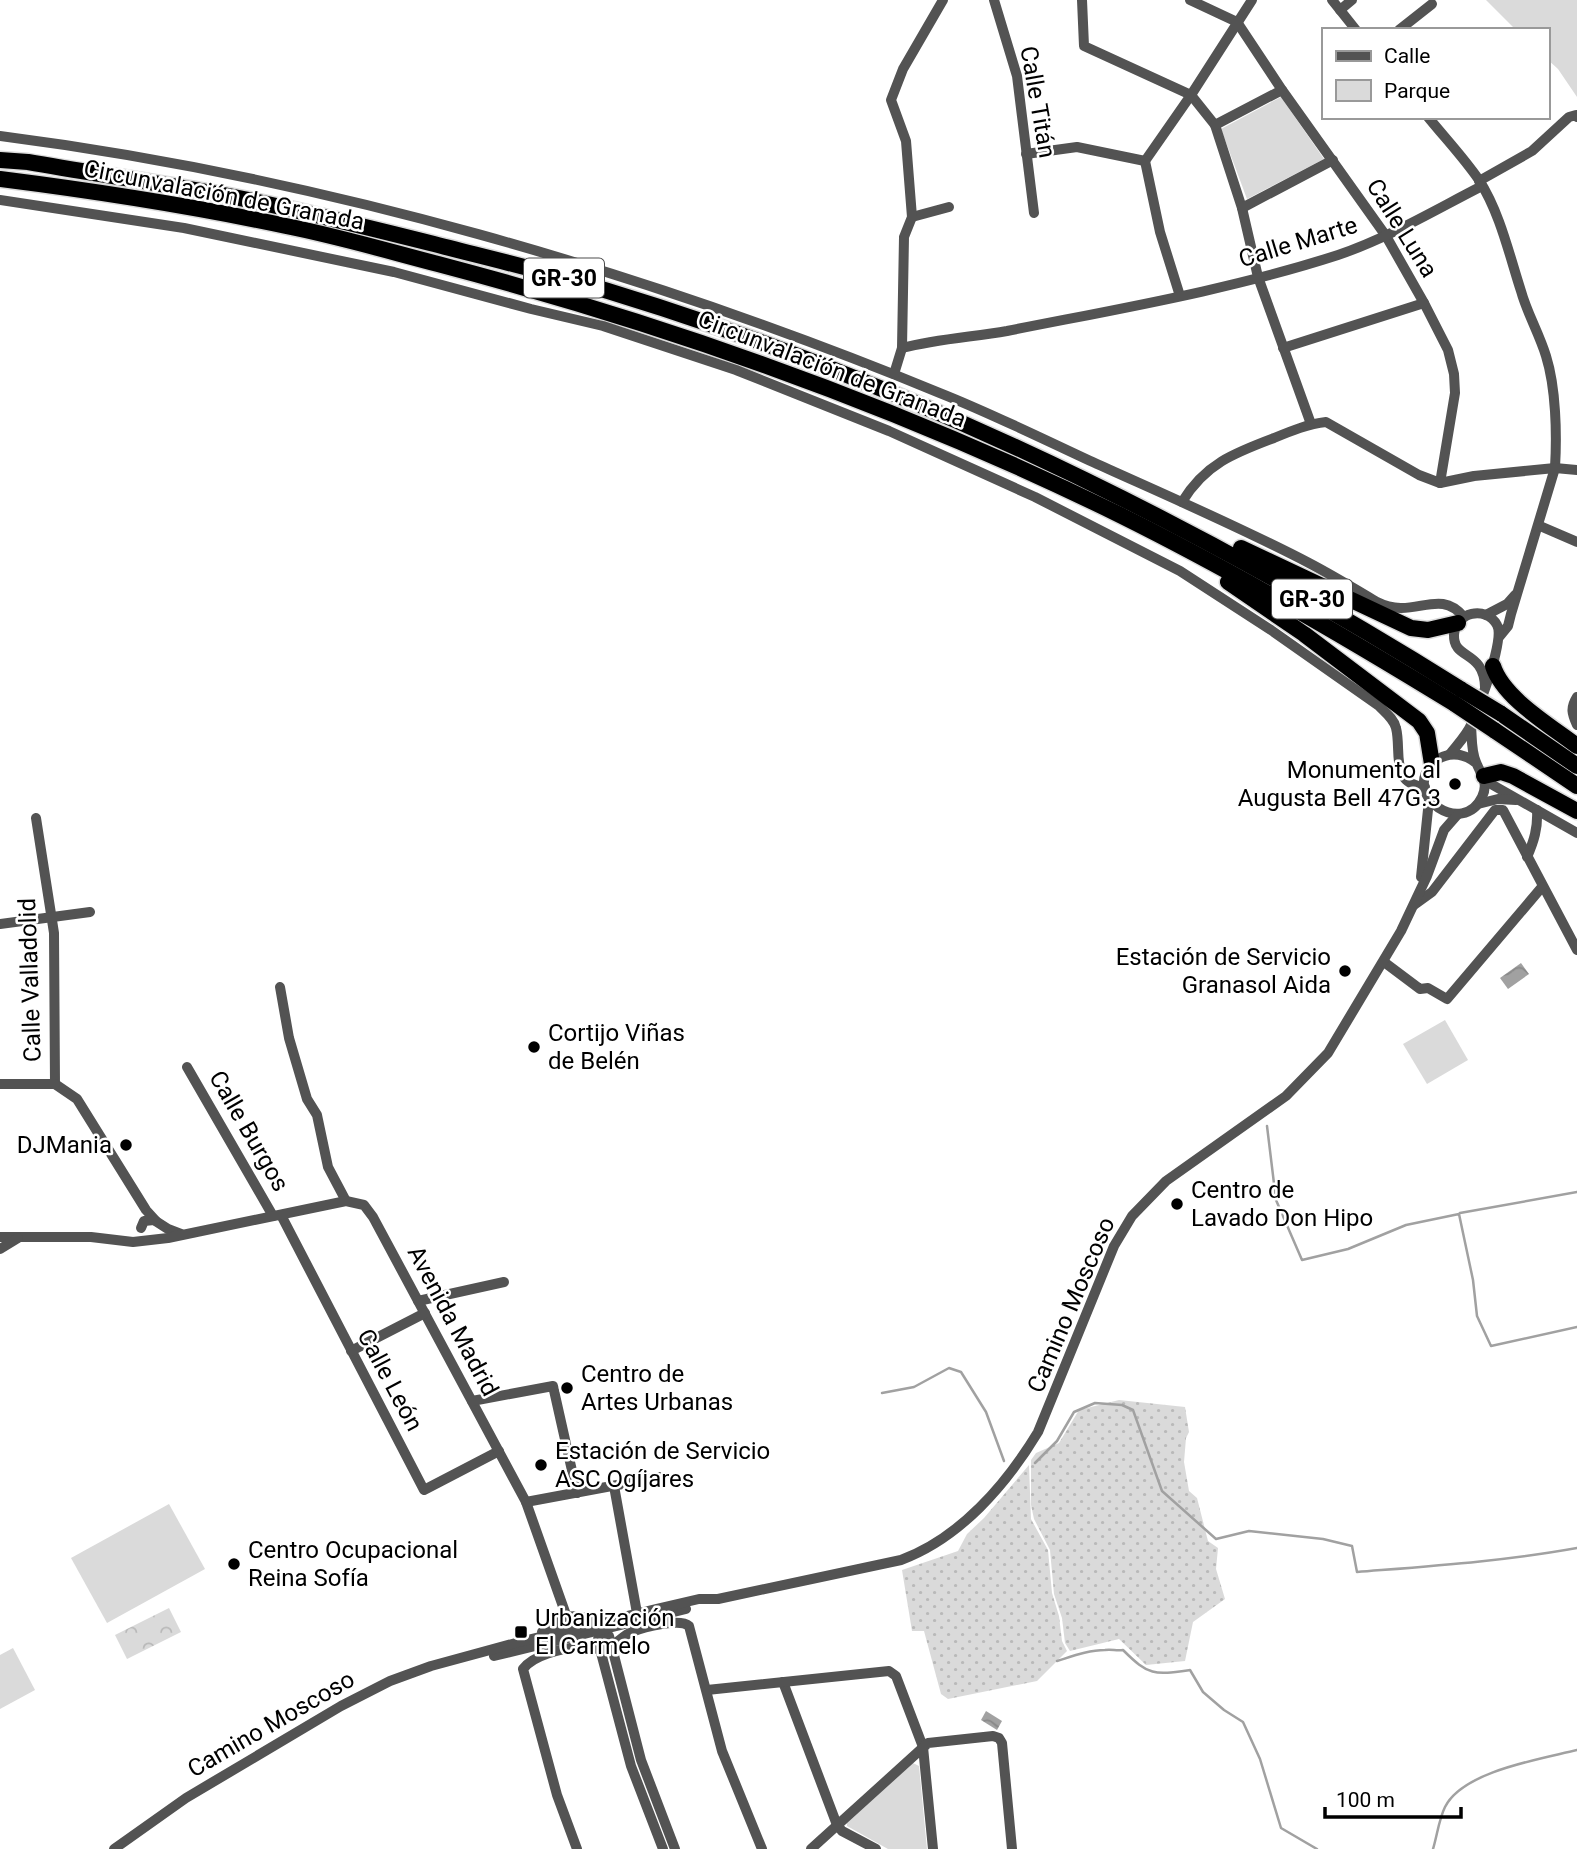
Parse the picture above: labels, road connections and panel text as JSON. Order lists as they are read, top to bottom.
{
  "streets": {
    "highway": ["Circunvalación de Granada", "GR-30"],
    "street": [
      "Calle Titán",
      "Calle Luna",
      "Calle Marte",
      "Calle Valladolid",
      "Calle Burgos",
      "Camino Moscoso",
      "Avenida Madrid",
      "Calle León"
    ]
  },
  "crossings": [
    ["Calle Luna", "Calle Marte"],
    ["Calle Burgos", "Calle León"],
    ["Camino Moscoso", "Avenida Madrid"],
    ["Avenida Madrid", "Calle León"]
  ],
  "places": {
    "other": [
      "Monumento al Augusta Bell 47G.3",
      "Estación de Servicio Granasol Aida",
      "Cortijo Viñas de Belén",
      "DJMania",
      "Centro de Lavado Don Hipo",
      "Centro de Artes Urbanas",
      "Estación de Servicio ASC Ogíjares",
      "Centro Ocupacional Reina Sofía"
    ],
    "transit": ["Urbanización El Carmelo"]
  },
  "legend": ["Calle", "Parque"],
  "scale_bar": "100 m"
}
